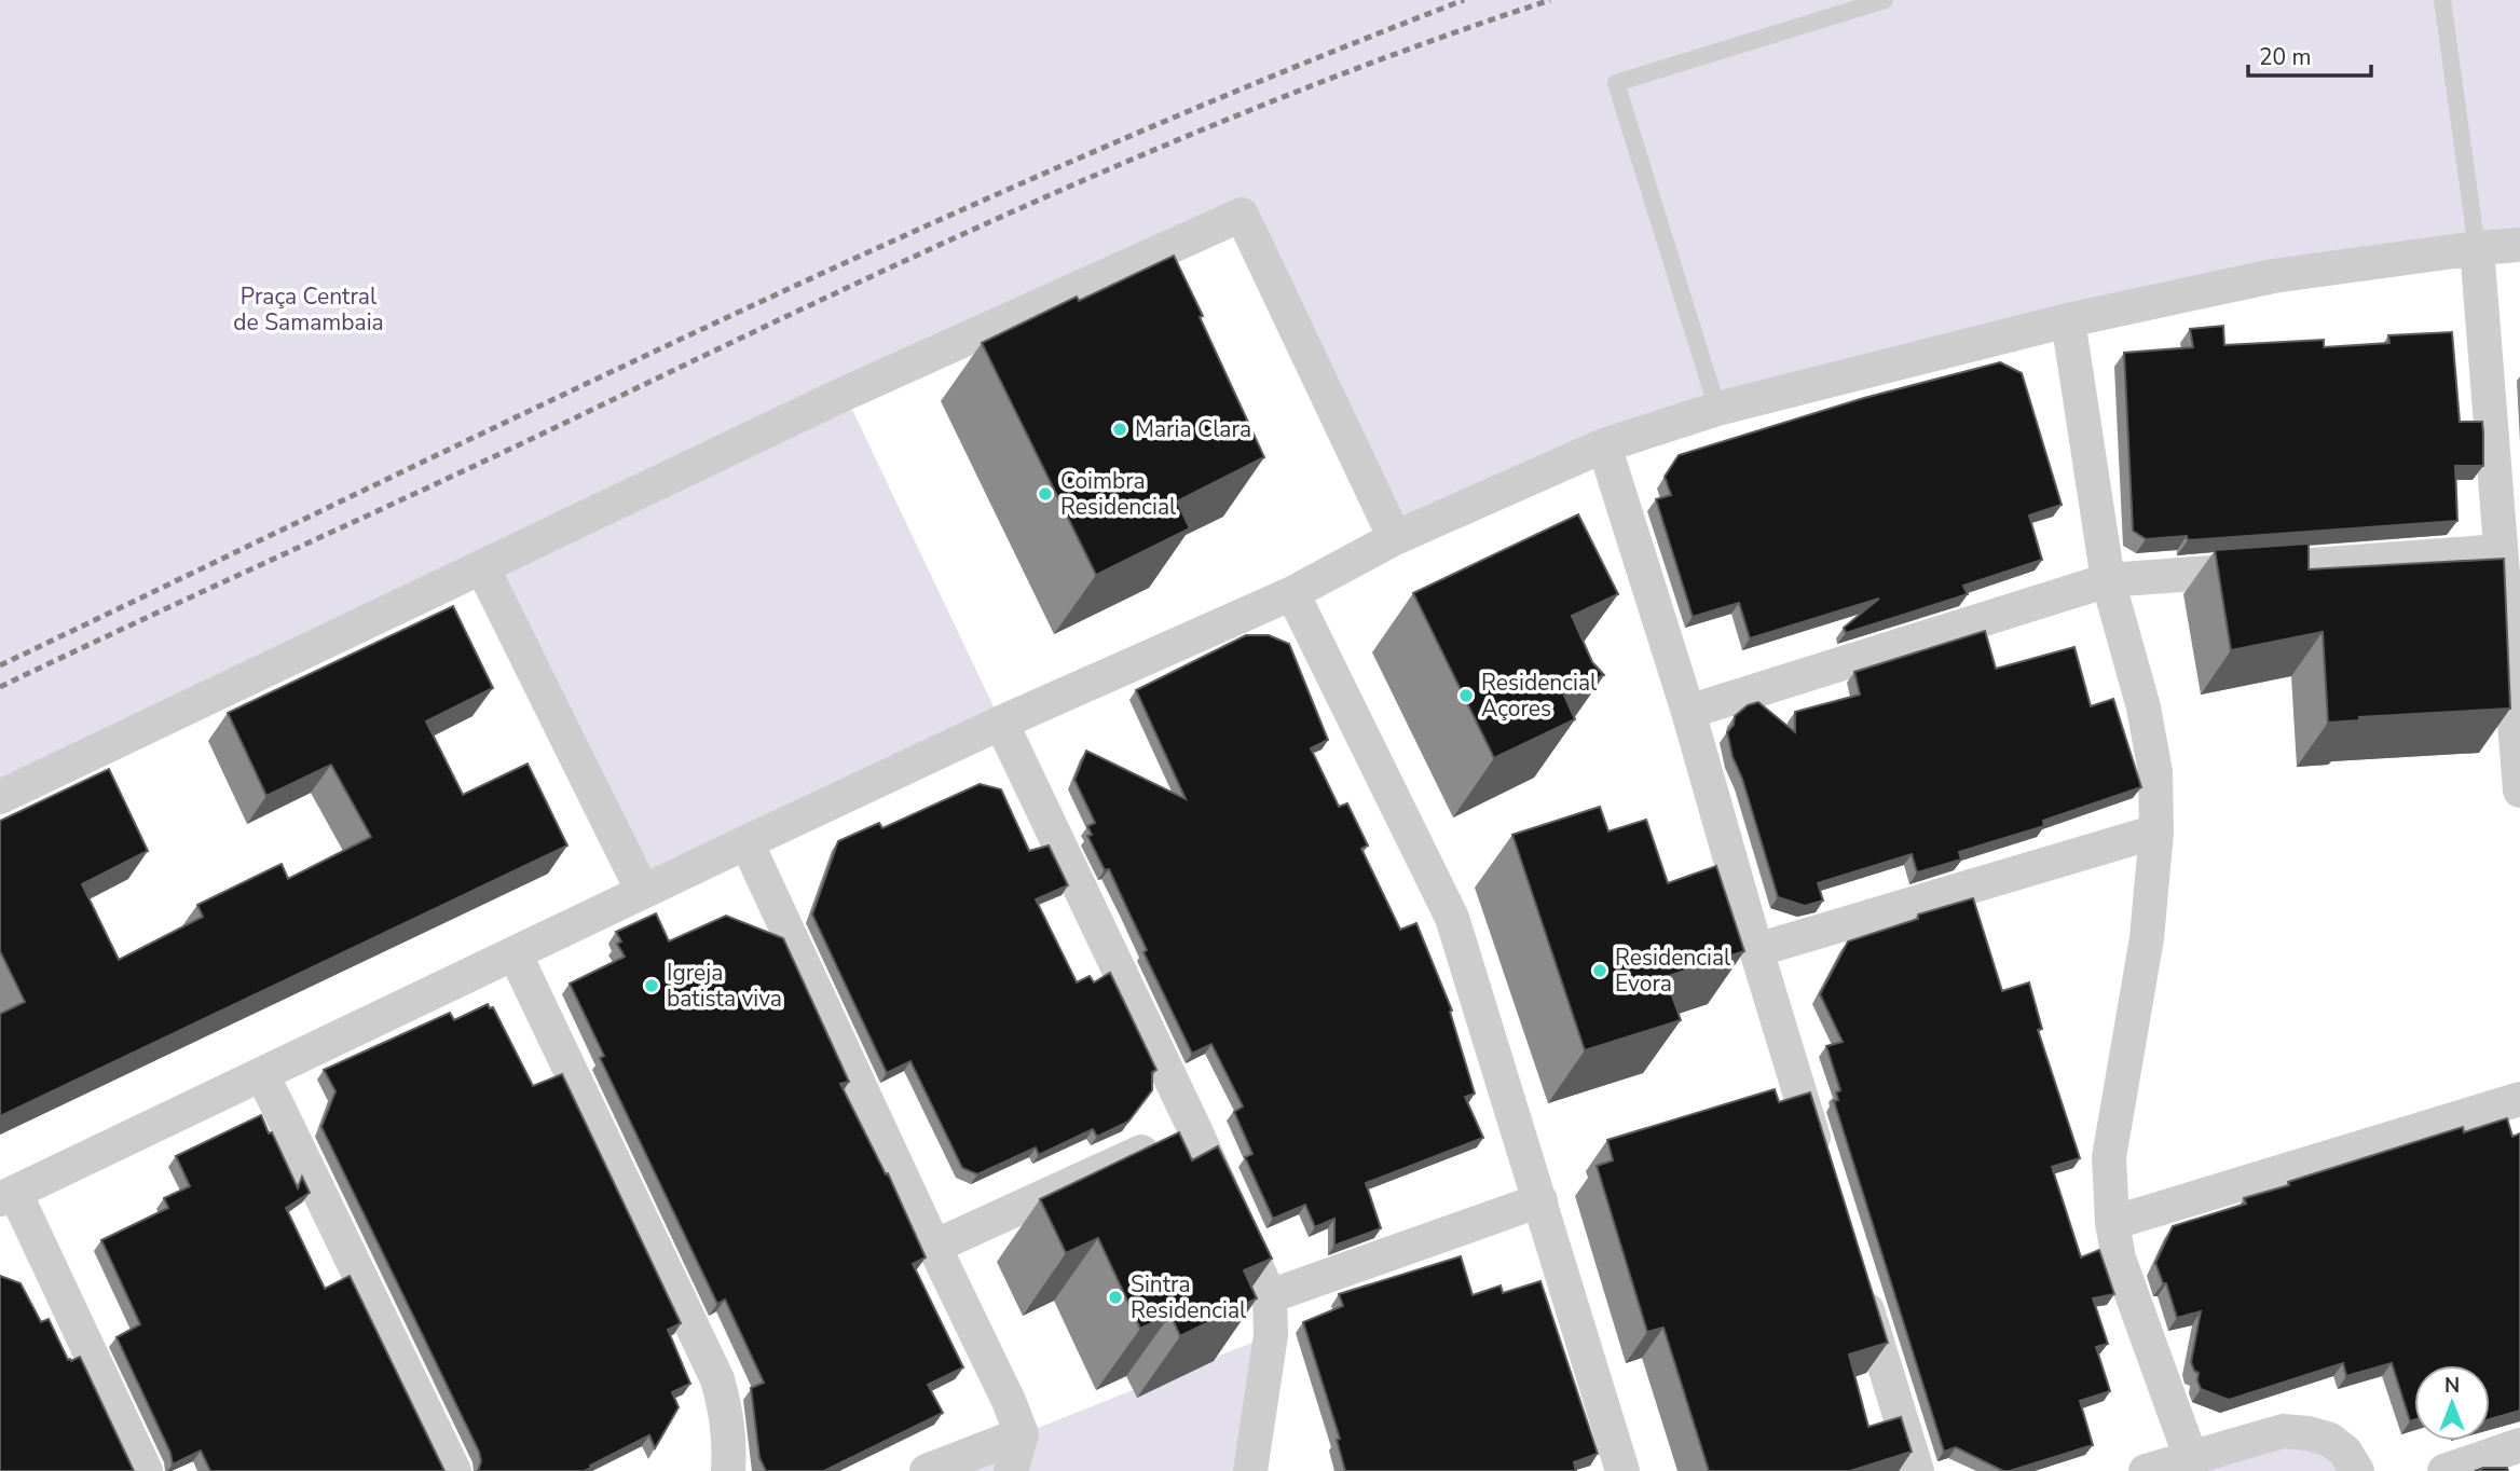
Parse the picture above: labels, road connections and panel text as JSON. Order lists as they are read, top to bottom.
{
  "parks": ["Praça Central de Samambaia"],
  "places": [
    "Maria Clara",
    "Coimbra Residencial",
    "Residencial Açores",
    "Residencial Evora",
    "Igreja batista viva",
    "Sintra Residencial"
  ],
  "scale_bar": "20 m",
  "north": "top"
}
